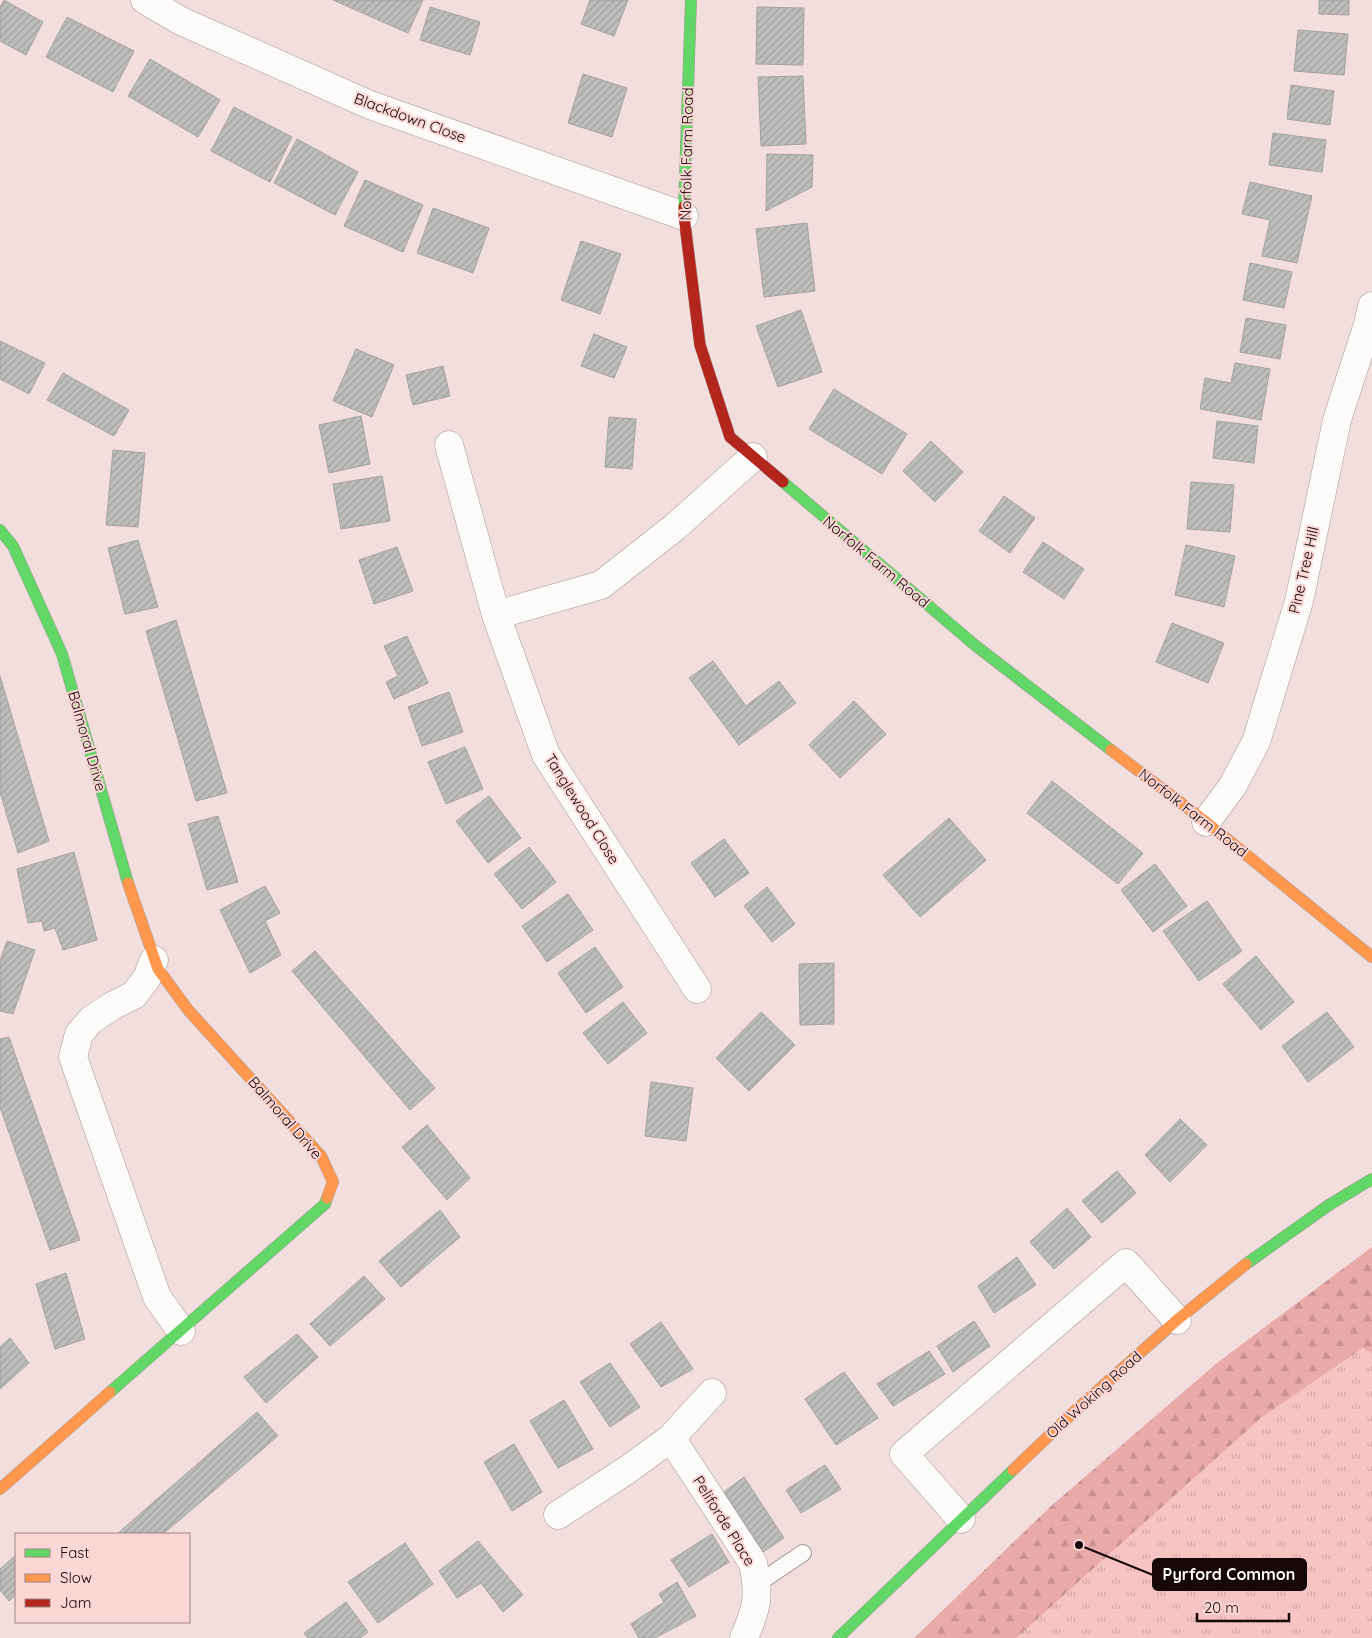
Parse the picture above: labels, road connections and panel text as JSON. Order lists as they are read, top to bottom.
{
  "streets": {
    "street": [
      "Blackdown Close",
      "Norfolk Farm Road",
      "Pine Tree Hill",
      "Balmoral Drive",
      "Tanglewood Close",
      "Old Woking Road",
      "Peliforde Place"
    ]
  },
  "crossings": [
    ["Blackdown Close", "Norfolk Farm Road"],
    ["Norfolk Farm Road", "Pine Tree Hill"]
  ],
  "places": ["Pyrford Common"],
  "legend": ["Fast", "Slow", "Jam"],
  "scale_bar": "20 m"
}
